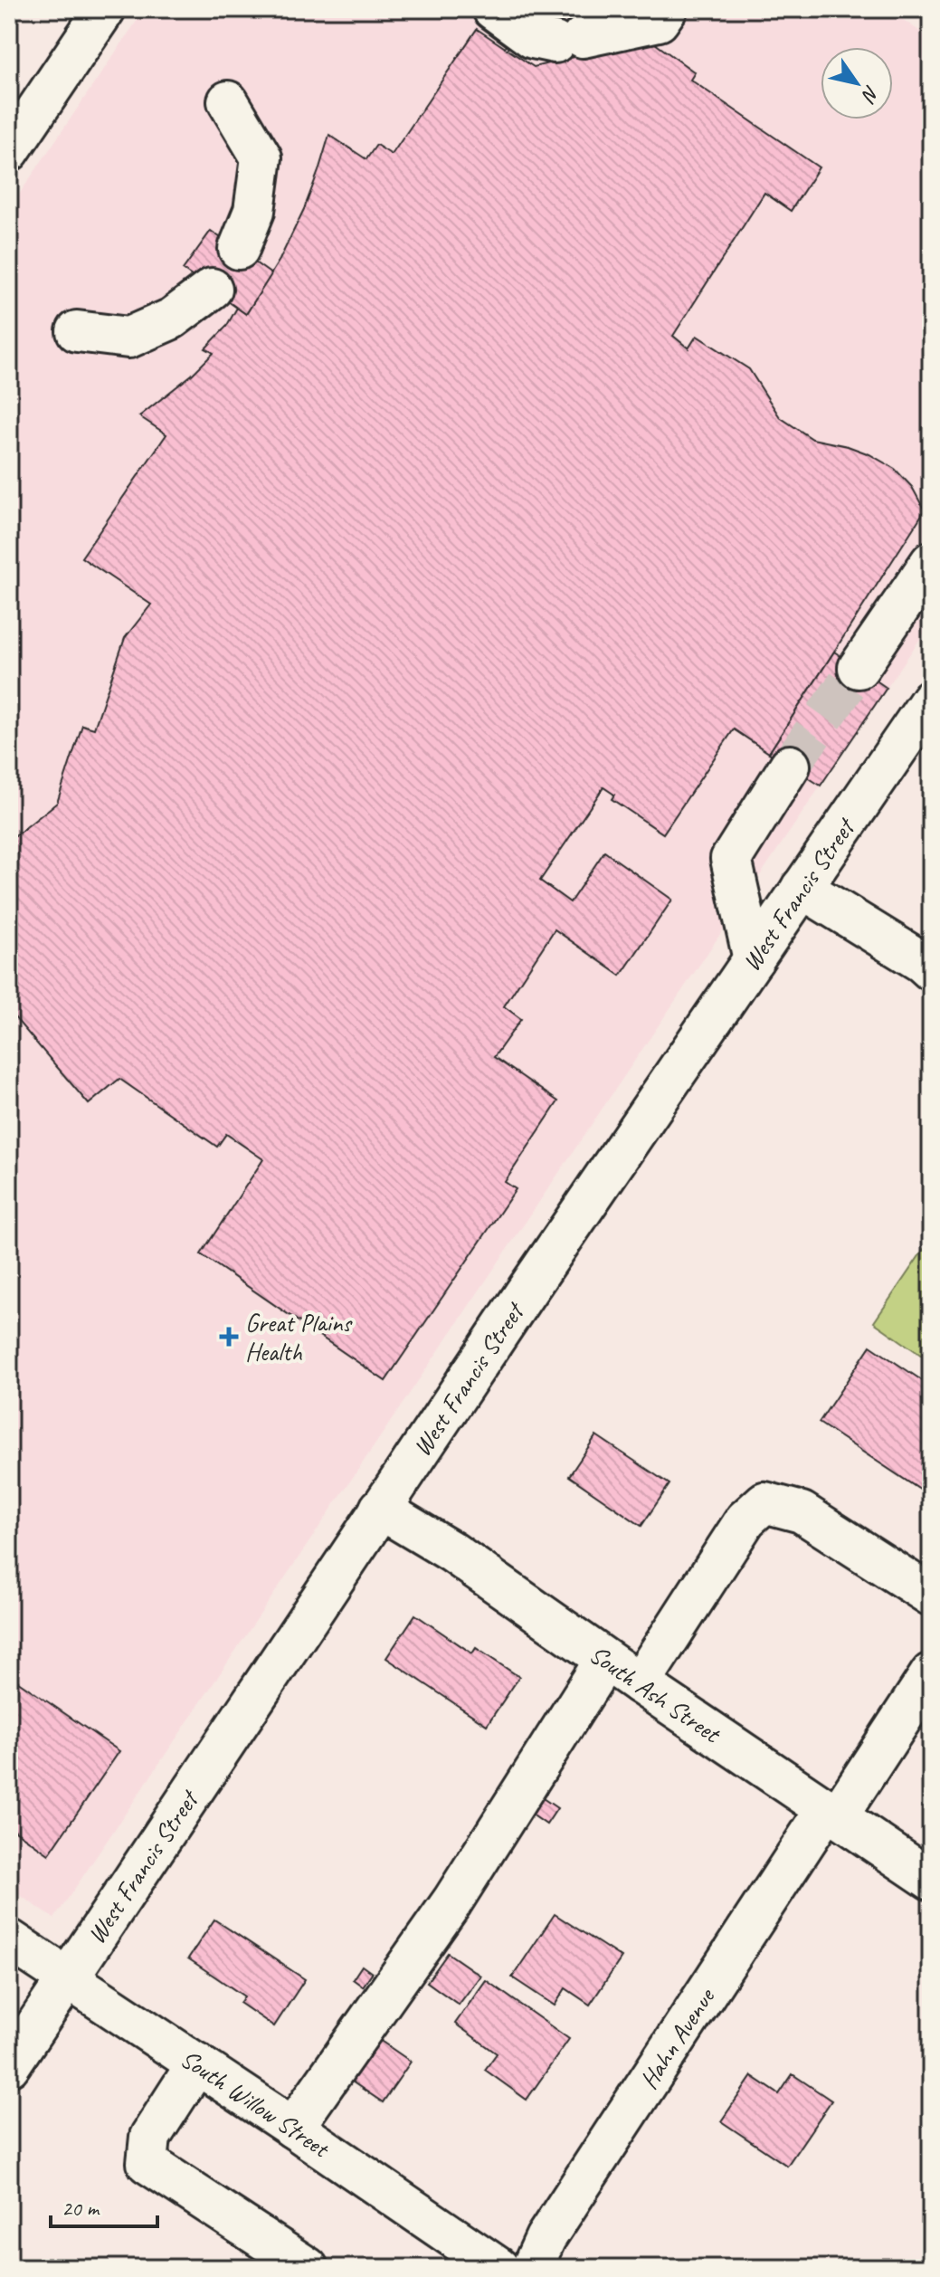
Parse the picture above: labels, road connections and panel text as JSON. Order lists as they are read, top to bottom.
{
  "streets": {
    "street": [
      "West Francis Street",
      "South Ash Street",
      "Hahn Avenue",
      "South Willow Street"
    ]
  },
  "crossings": [
    ["West Francis Street", "South Ash Street"],
    ["West Francis Street", "South Willow Street"],
    ["South Ash Street", "Hahn Avenue"]
  ],
  "places": {
    "health": ["Great Plains Health"]
  },
  "scale_bar": "20 m",
  "north": "bottom right"
}
